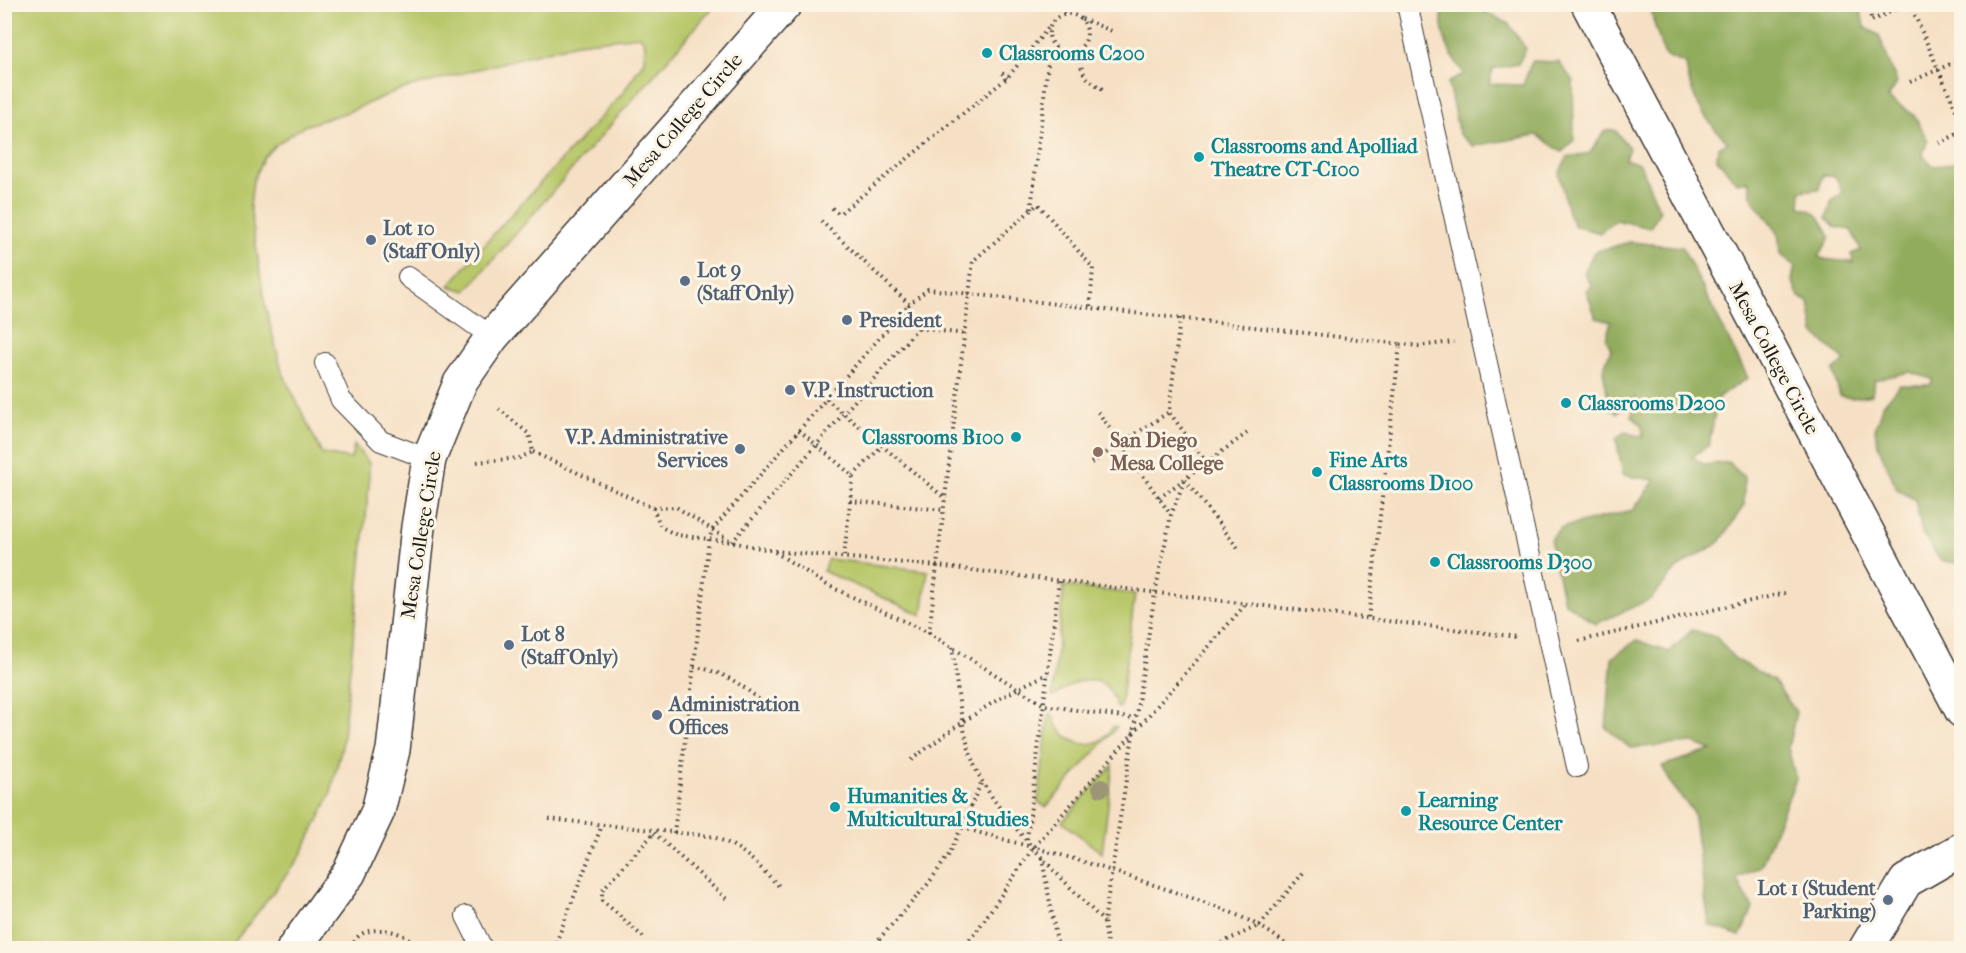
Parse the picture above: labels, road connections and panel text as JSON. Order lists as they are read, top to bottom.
{
  "streets": {
    "street": ["Mesa College Circle"]
  },
  "places": [
    "Classrooms C200",
    "Classrooms and Apolliad Theatre CT-C100",
    "Lot 10 (Staff Only)",
    "Lot 9 (Staff Only)",
    "President",
    "V.P. Instruction",
    "Classrooms D200",
    "Classrooms B100",
    "V.P. Administrative Services",
    "San Diego Mesa College",
    "Fine Arts Classrooms D100",
    "Classrooms D300",
    "Lot 8 (Staff Only)",
    "Administration Offices",
    "Humanities & Multicultural Studies",
    "Learning Resource Center",
    "Lot 1 (Student Parking)"
  ]
}
